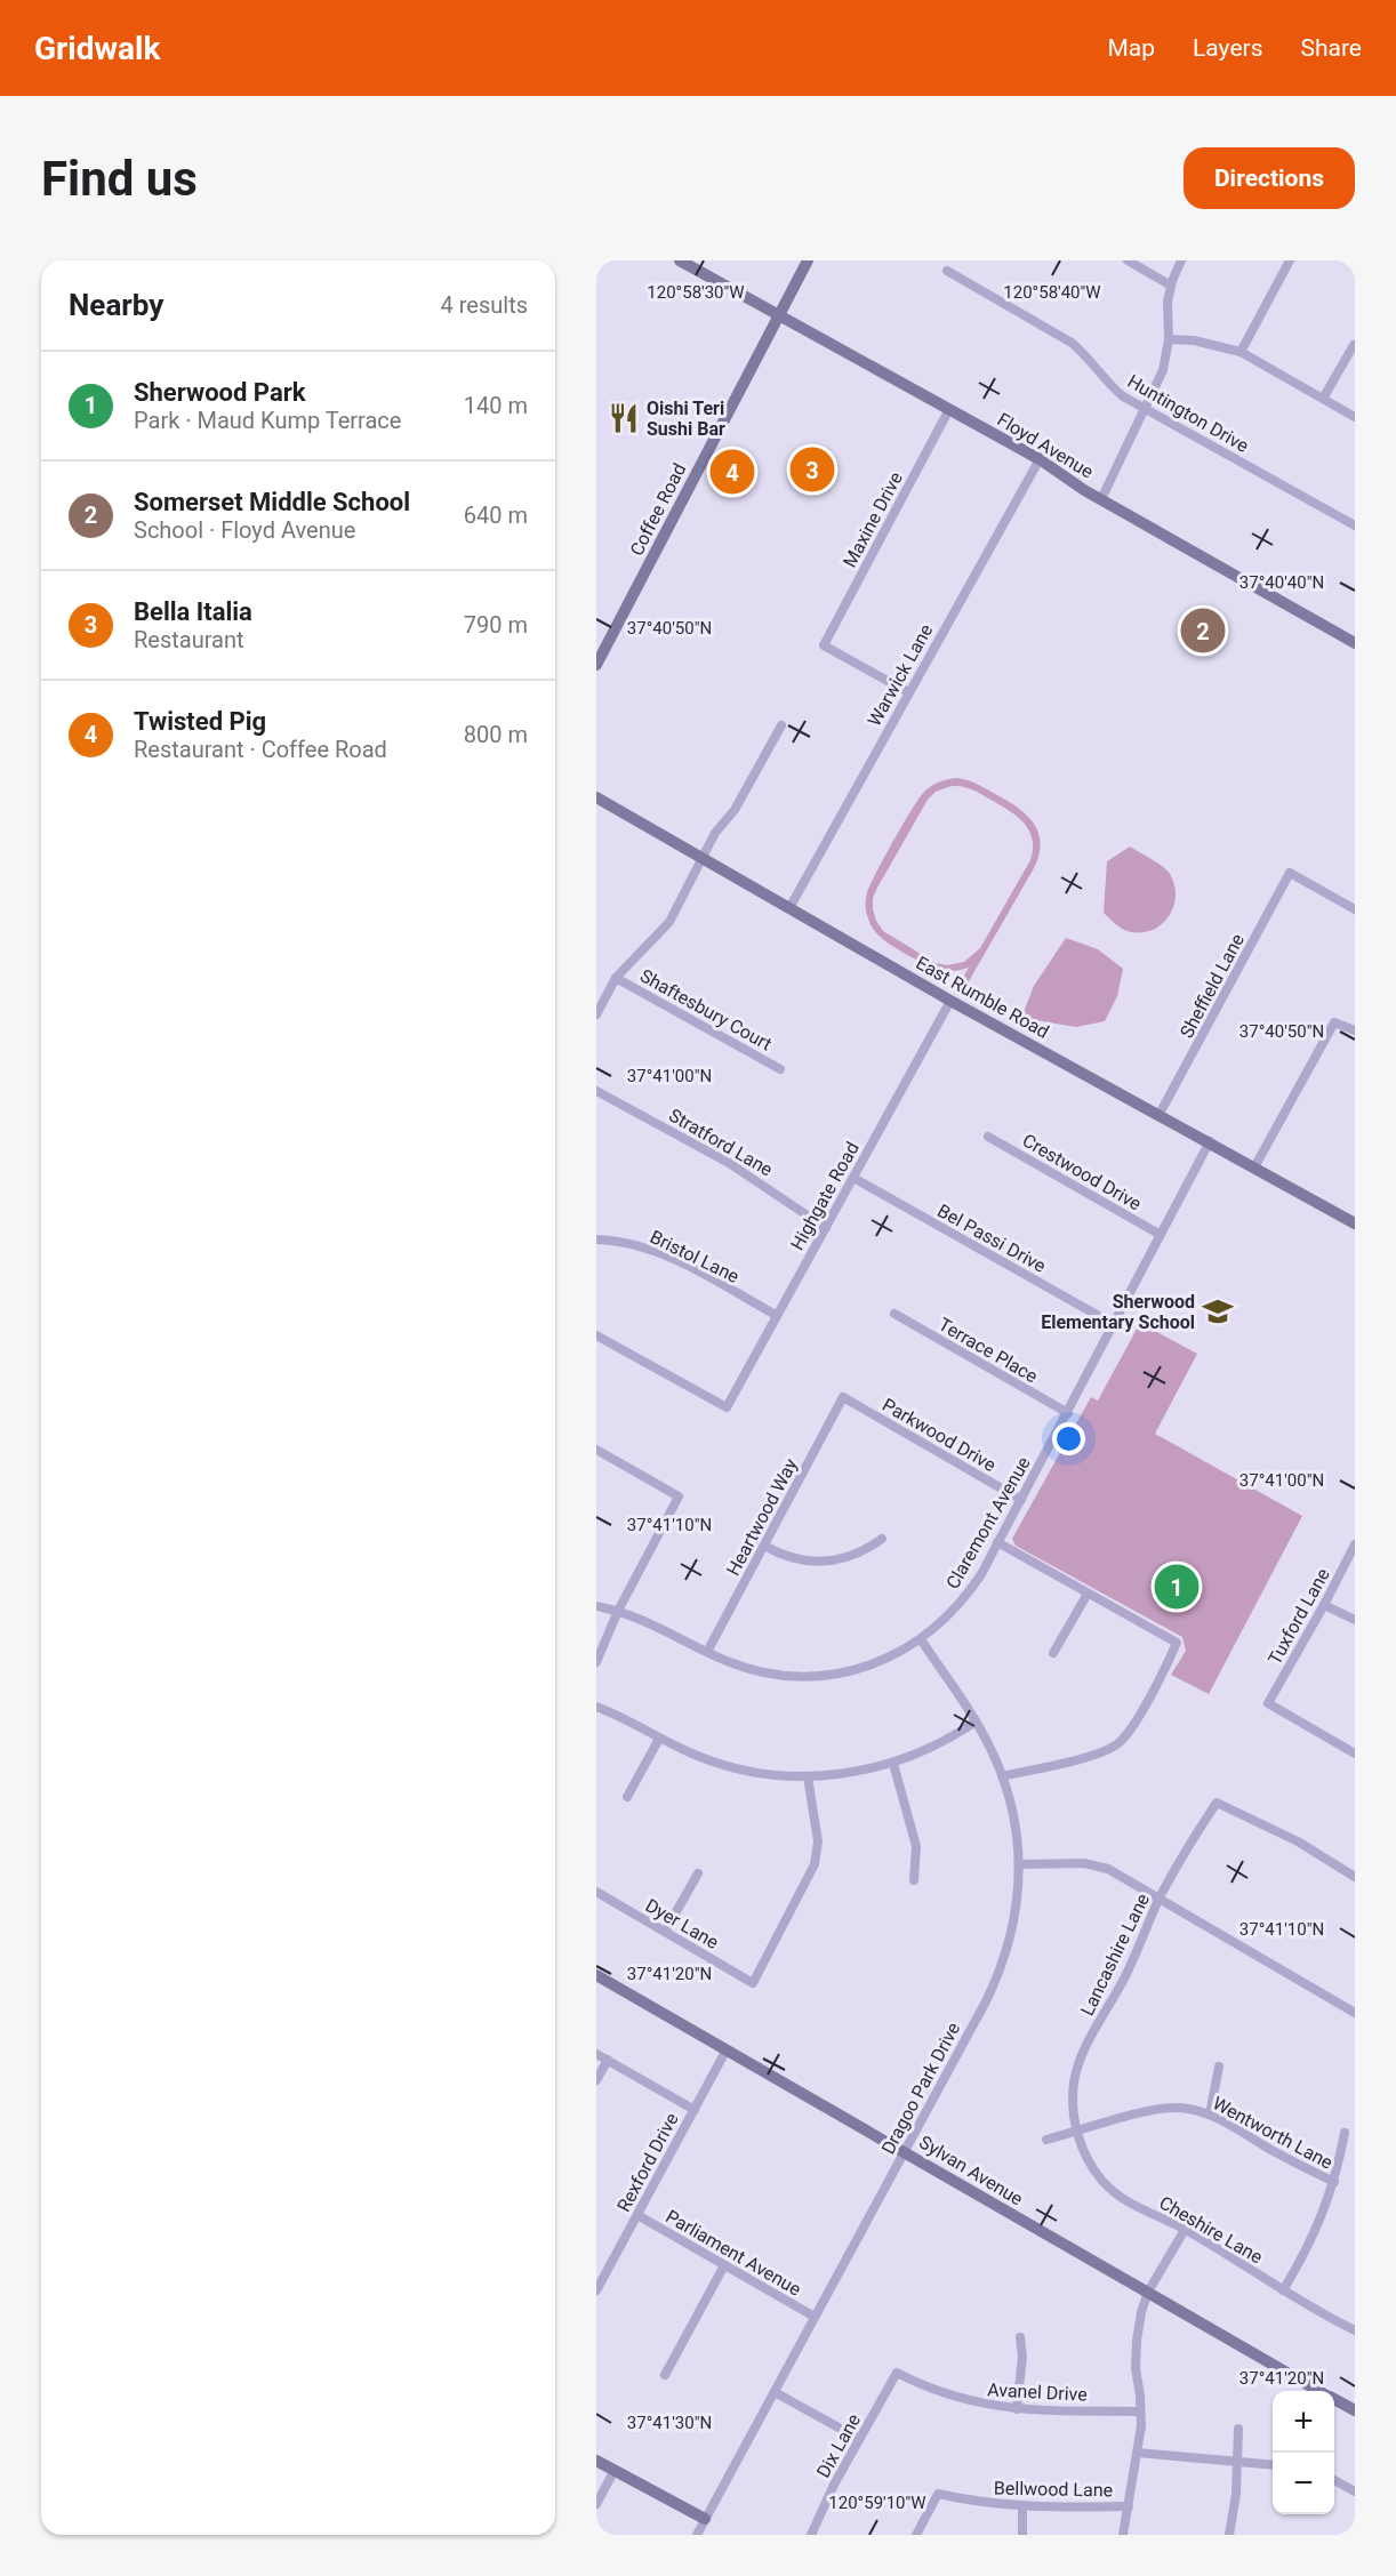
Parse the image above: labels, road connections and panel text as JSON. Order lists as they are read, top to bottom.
{
  "streets": {
    "street": [
      "Huntington Drive",
      "Floyd Avenue",
      "Coffee Road",
      "Maxine Drive",
      "Warwick Lane",
      "Sheffield Lane",
      "East Rumble Road",
      "Shaftesbury Court",
      "Stratford Lane",
      "Crestwood Drive",
      "Highgate Road",
      "Bel Passi Drive",
      "Bristol Lane",
      "Terrace Place",
      "Parkwood Drive",
      "Heartwood Way",
      "Claremont Avenue",
      "Tuxford Lane",
      "Dyer Lane",
      "Lancashire Lane",
      "Dragoo Park Drive",
      "Wentworth Lane",
      "Rexford Drive",
      "Sylvan Avenue",
      "Cheshire Lane",
      "Parliament Avenue",
      "Avanel Drive",
      "Dix Lane",
      "Bellwood Lane"
    ]
  },
  "crossings": [
    ["Floyd Avenue", "Coffee Road"],
    ["Floyd Avenue", "Maxine Drive"],
    ["Floyd Avenue", "Warwick Lane"],
    ["Maxine Drive", "Warwick Lane"],
    ["Warwick Lane", "East Rumble Road"],
    ["Sheffield Lane", "East Rumble Road"],
    ["East Rumble Road", "Highgate Road"],
    ["East Rumble Road", "Claremont Avenue"],
    ["Stratford Lane", "Highgate Road"],
    ["Crestwood Drive", "Claremont Avenue"],
    ["Highgate Road", "Bel Passi Drive"],
    ["Highgate Road", "Bristol Lane"],
    ["Bel Passi Drive", "Claremont Avenue"],
    ["Terrace Place", "Claremont Avenue"],
    ["Parkwood Drive", "Heartwood Way"],
    ["Parkwood Drive", "Claremont Avenue"],
    ["Heartwood Way", "Claremont Avenue"],
    ["Claremont Avenue", "Dragoo Park Drive"],
    ["Lancashire Lane", "Wentworth Lane"],
    ["Lancashire Lane", "Cheshire Lane"],
    ["Dragoo Park Drive", "Sylvan Avenue"],
    ["Dragoo Park Drive", "Parliament Avenue"],
    ["Wentworth Lane", "Cheshire Lane"],
    ["Rexford Drive", "Sylvan Avenue"],
    ["Rexford Drive", "Parliament Avenue"],
    ["Avanel Drive", "Dix Lane"]
  ],
  "places": {
    "restaurant": ["Oishi Teri Sushi Bar"],
    "school or university": ["Sherwood Elementary School"]
  },
  "page": {
    "header": "Gridwalk",
    "nav": ["Map", "Layers", "Share"],
    "buttons": "Directions",
    "title": "Find us",
    "heading": ["Nearby", "4 results"],
    "list": [
      {
        "mark": "1",
        "name": "Sherwood Park",
        "note": "Park · Maud Kump Terrace",
        "value": "140 m"
      },
      {
        "mark": "2",
        "name": "Somerset Middle School",
        "note": "School · Floyd Avenue",
        "value": "640 m"
      },
      {
        "mark": "3",
        "name": "Bella Italia",
        "note": "Restaurant",
        "value": "790 m"
      },
      {
        "mark": "4",
        "name": "Twisted Pig",
        "note": "Restaurant · Coffee Road",
        "value": "800 m"
      }
    ],
    "pins": [
      "3",
      "4",
      "2",
      "1"
    ],
    "map_buttons": ["+", "−"]
  },
  "coordinates": [
    "120°58'30\"W",
    "120°58'40\"W",
    "37°40'40\"N",
    "37°40'50\"N",
    "37°41'00\"N",
    "37°41'10\"N",
    "37°41'20\"N",
    "37°41'30\"N",
    "120°59'10\"W"
  ]
}
